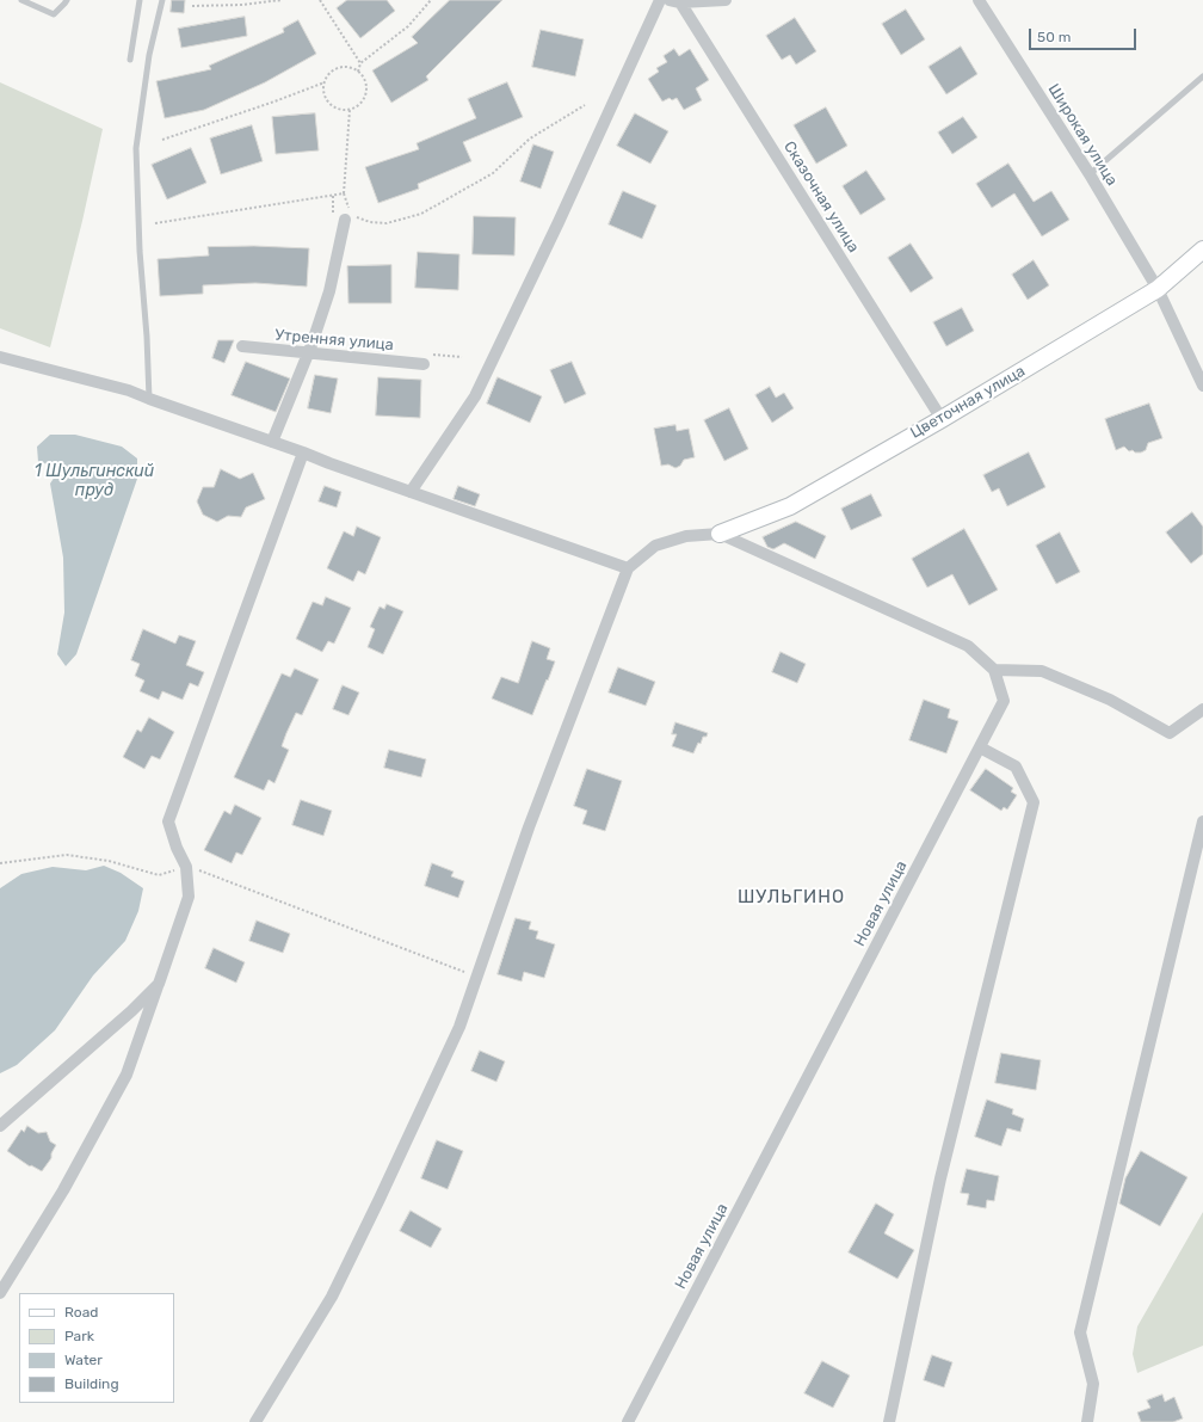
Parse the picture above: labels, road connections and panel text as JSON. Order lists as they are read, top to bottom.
{
  "streets": {
    "street": [
      "Широкая улица",
      "Сказочная улица",
      "Утренняя улица",
      "Цветочная улица",
      "Новая улица"
    ]
  },
  "crossings": [
    ["Широкая улица", "Цветочная улица"],
    ["Сказочная улица", "Цветочная улица"]
  ],
  "districts": ["ШУЛЬГИНО"],
  "water": ["1 Шульгинский пруд"],
  "legend": [
    "Road",
    "Park",
    "Water",
    "Building"
  ],
  "scale_bar": "50 m"
}
